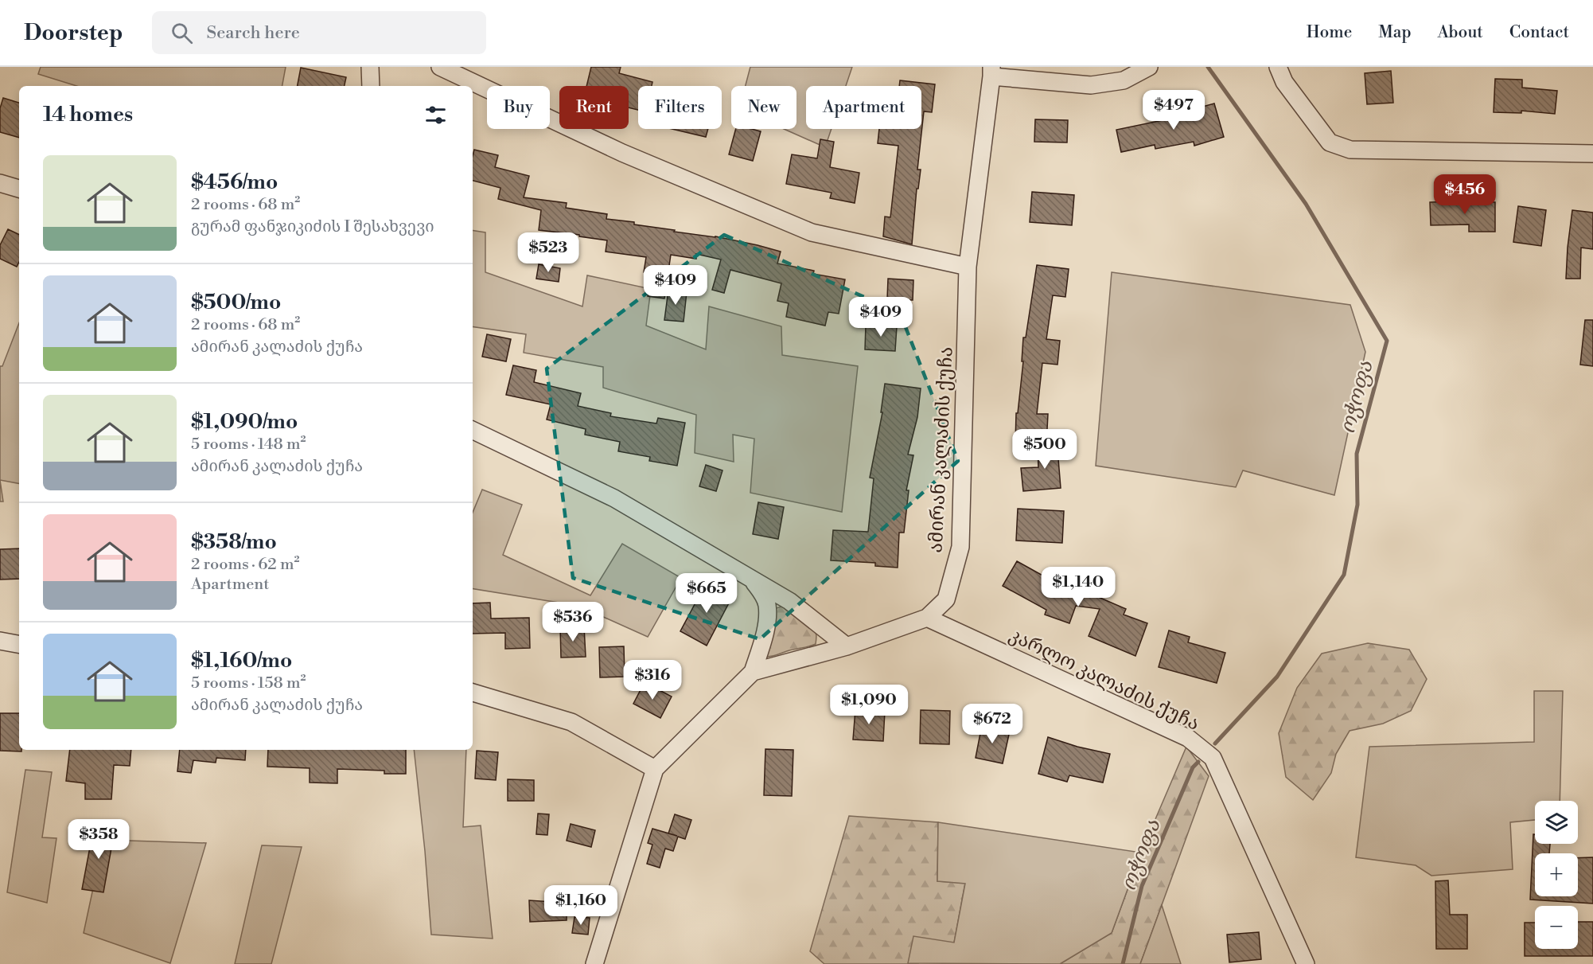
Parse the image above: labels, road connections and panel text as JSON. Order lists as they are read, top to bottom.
{
  "streets": {
    "street": ["ამირან კალაძის ქუჩა", "კარლო კალაძის ქუჩა"]
  },
  "crossings": [
    ["ამირან კალაძის ქუჩა", "კარლო კალაძის ქუჩა"]
  ],
  "water": ["ოჭოფა"],
  "page": {
    "header": "Doorstep",
    "search": "Search here",
    "nav": [
      "Home",
      "Map",
      "About",
      "Contact"
    ],
    "chip": [
      "Buy",
      "Rent",
      "Filters",
      "New",
      "Apartment"
    ],
    "heading": "14 homes",
    "price": [
      "$497",
      "$456",
      "$523",
      "$409",
      "$409",
      "$500",
      "$1,140",
      "$665",
      "$536",
      "$316",
      "$1,090",
      "$672",
      "$358",
      "$1,160"
    ],
    "list": [
      {
        "name": "$456/mo",
        "note": "2 rooms · 68 m² · გურამ ფანჯიკიძის I შესახვევი"
      },
      {
        "name": "$500/mo",
        "note": "2 rooms · 68 m² · ამირან კალაძის ქუჩა"
      },
      {
        "name": "$1,090/mo",
        "note": "5 rooms · 148 m² · ამირან კალაძის ქუჩა"
      },
      {
        "name": "$358/mo",
        "note": "2 rooms · 62 m² · Apartment"
      },
      {
        "name": "$1,160/mo",
        "note": "5 rooms · 158 m² · ამირან კალაძის ქუჩა"
      }
    ],
    "map_buttons": ["+", "−"]
  }
}
